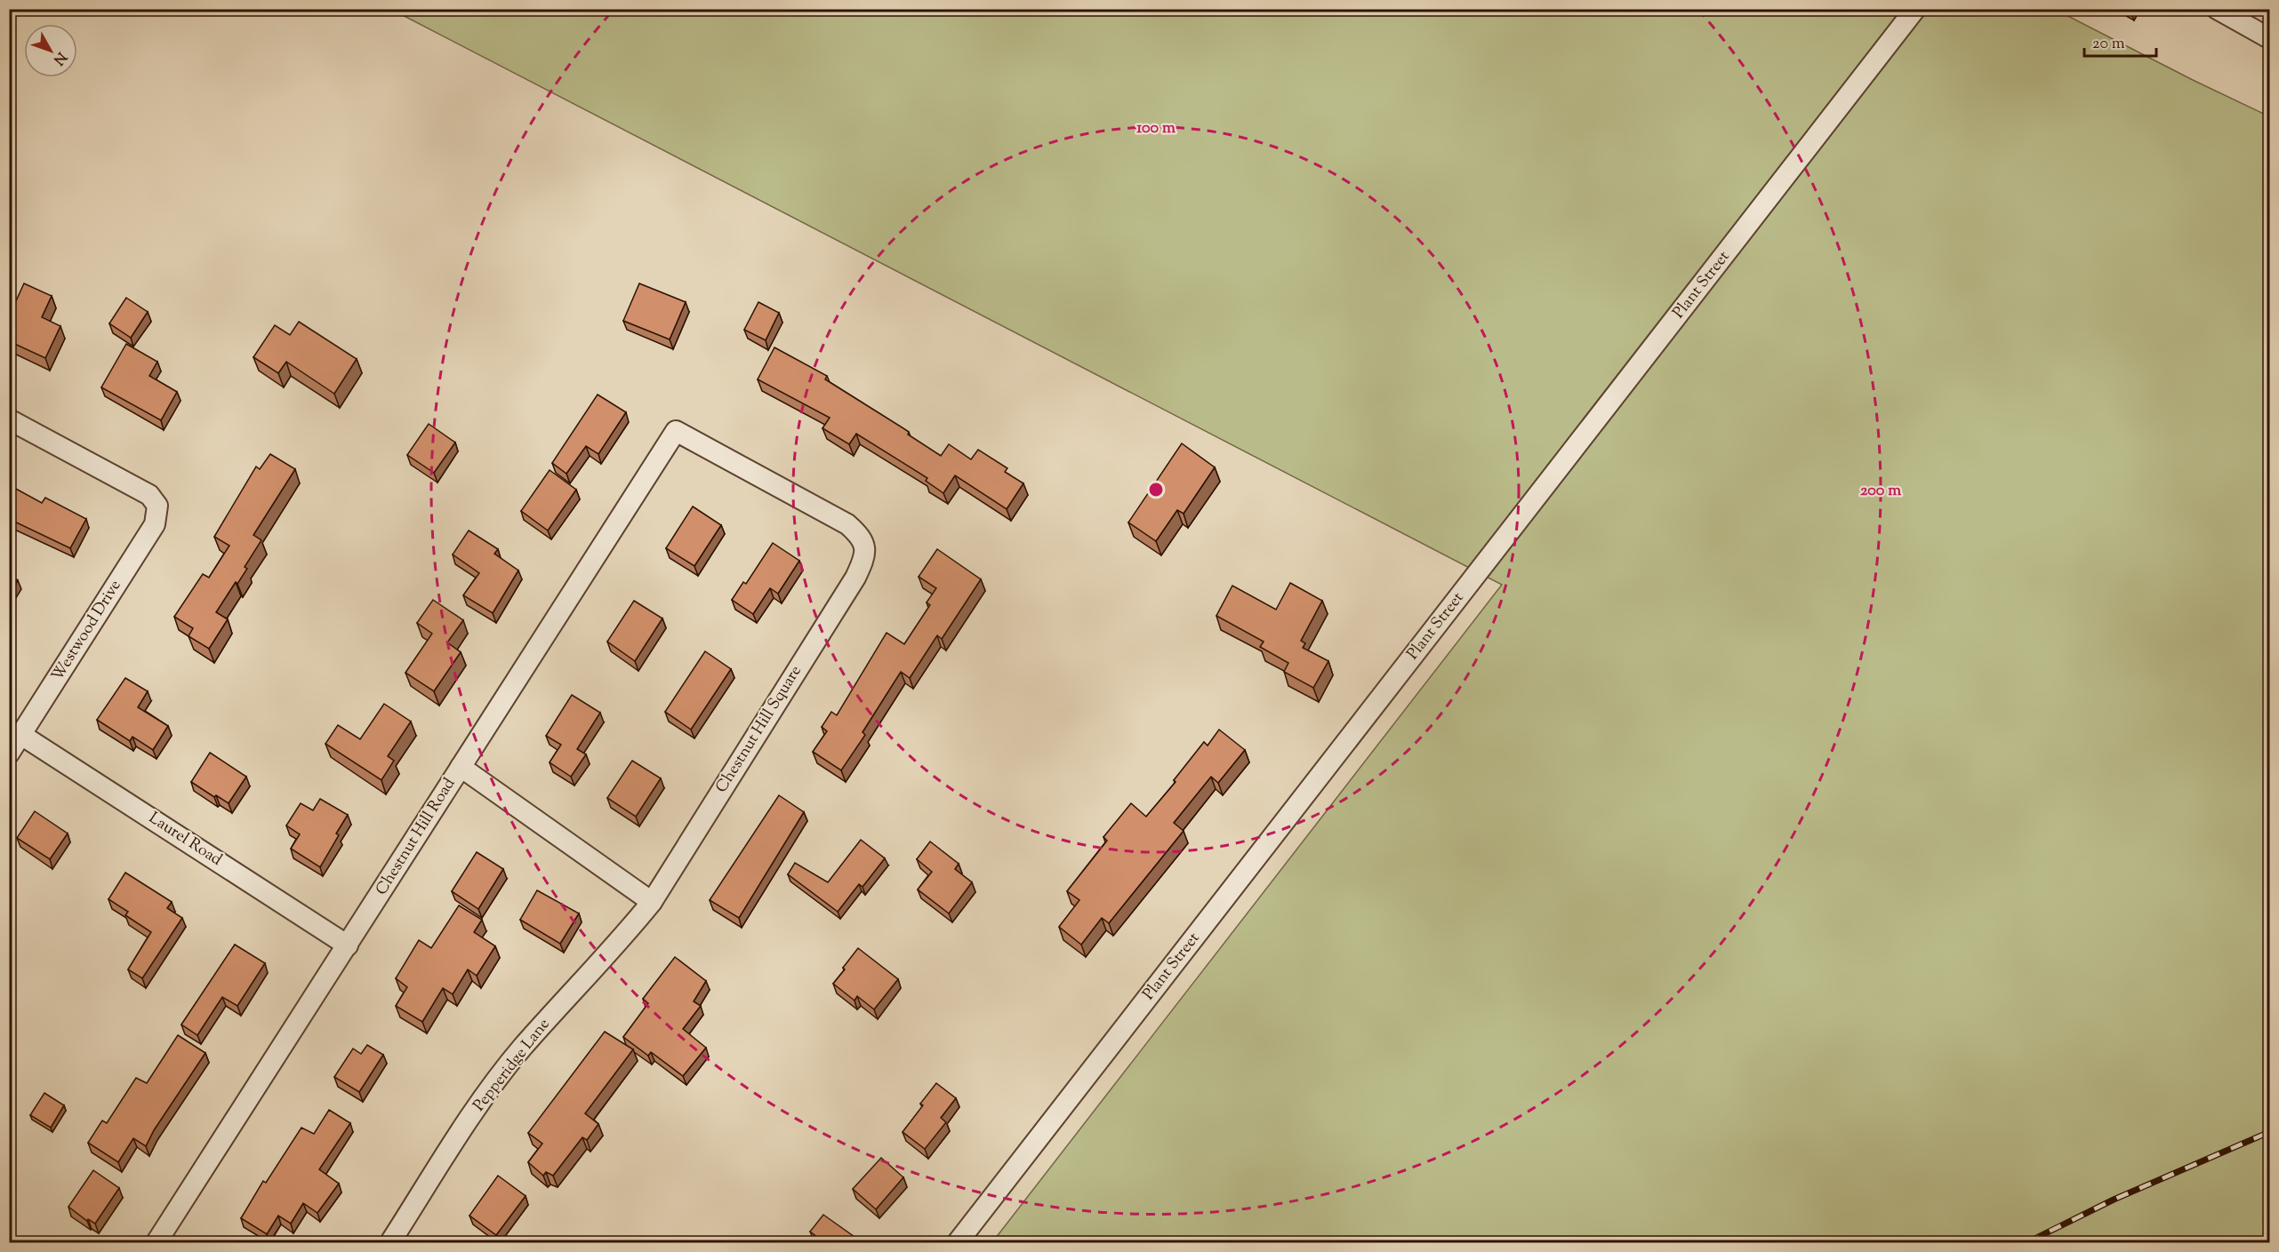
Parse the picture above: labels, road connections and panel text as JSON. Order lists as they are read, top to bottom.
{
  "streets": {
    "street": [
      "Plant Street",
      "Westwood Drive",
      "Chestnut Hill Square",
      "Chestnut Hill Road",
      "Laurel Road",
      "Pepperidge Lane"
    ]
  },
  "crossings": [
    ["Westwood Drive", "Laurel Road"],
    ["Chestnut Hill Square", "Chestnut Hill Road"],
    ["Chestnut Hill Square", "Pepperidge Lane"],
    ["Chestnut Hill Road", "Laurel Road"]
  ],
  "scale_bar": "20 m",
  "north": "bottom right",
  "rings": ["100 m", "200 m"]
}
